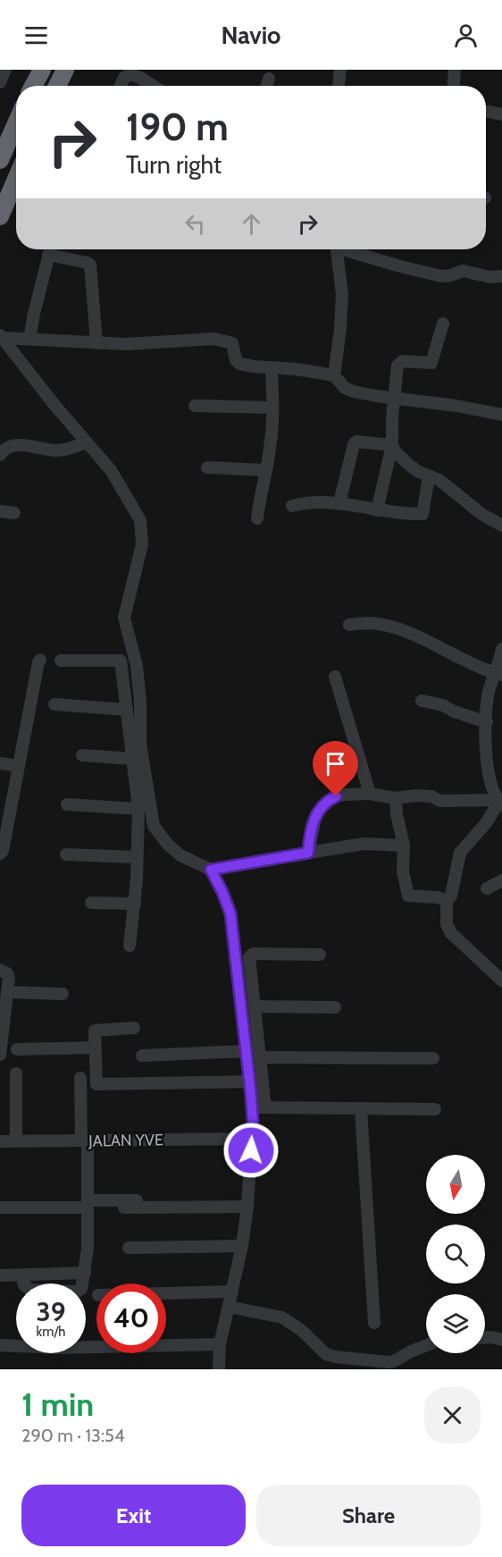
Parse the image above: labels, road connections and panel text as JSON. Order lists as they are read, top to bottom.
{
  "streets": {
    "street": ["JALAN YVE"]
  },
  "north": "bottom",
  "page": {
    "header": "Navio",
    "turn": ["190 m", "Turn right"],
    "speed": "39 km/h",
    "limit": "40",
    "heading": ["1 min", "290 m · 13:54"],
    "buttons": ["Exit", "Share"]
  }
}
